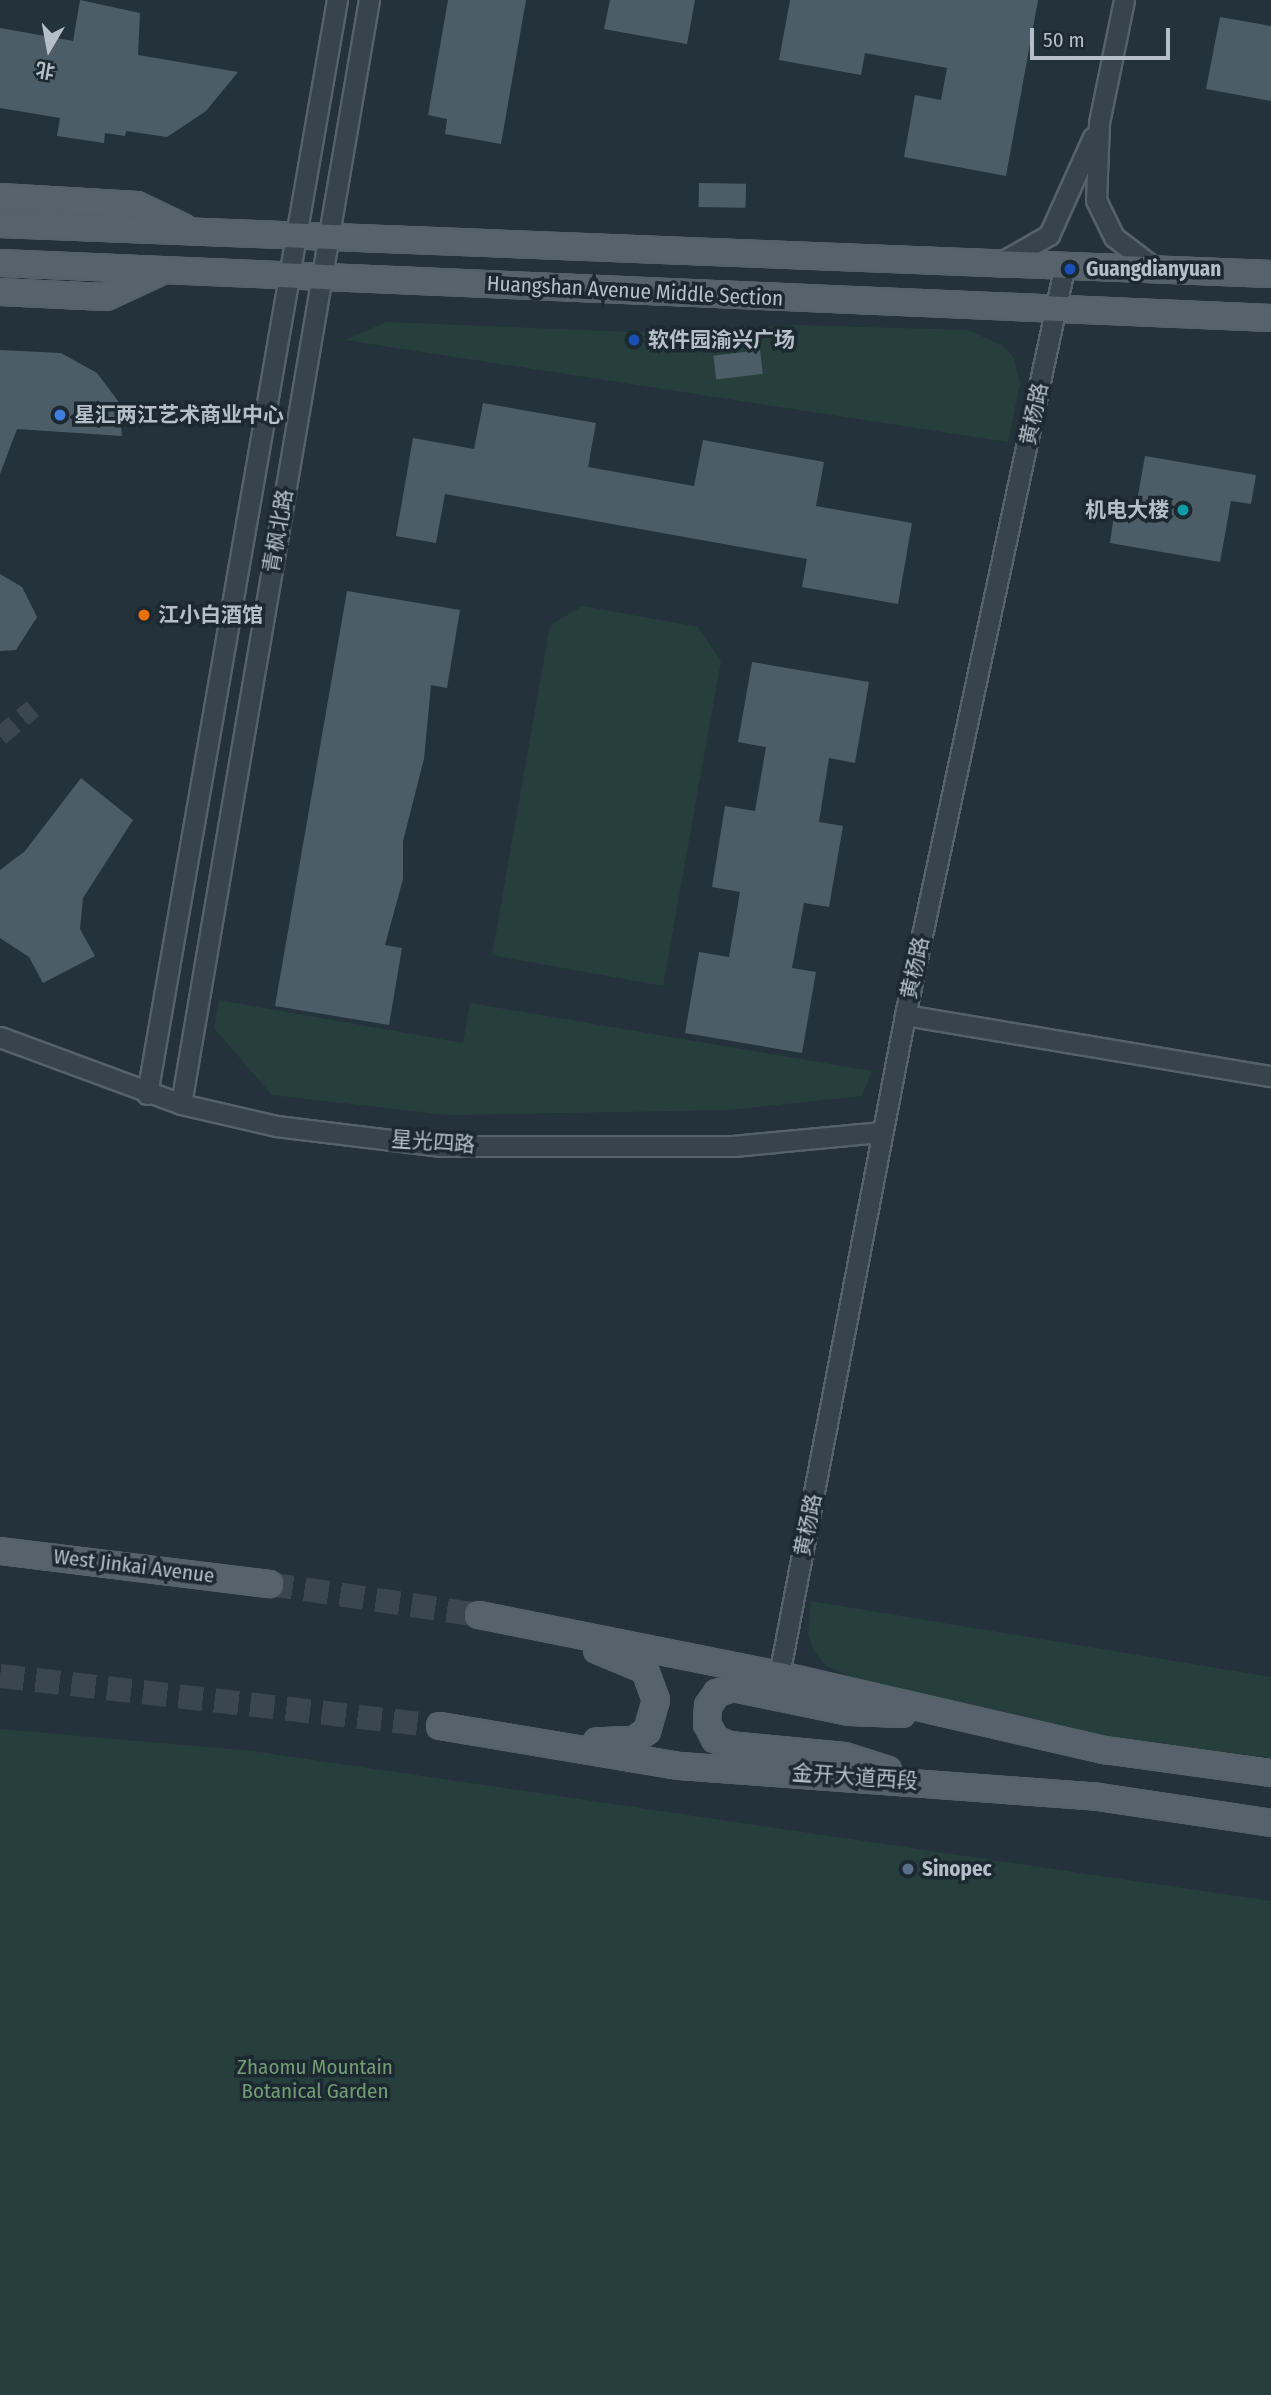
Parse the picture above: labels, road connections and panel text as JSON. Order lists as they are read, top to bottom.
{
  "streets": {
    "main road": ["Huangshan Avenue Middle Section", "West Jinkai Avenue", "金开大道西段"],
    "street": ["黄杨路", "青枫北路", "星光四路"]
  },
  "crossings": [
    ["Huangshan Avenue Middle Section", "黄杨路"],
    ["Huangshan Avenue Middle Section", "青枫北路"],
    ["黄杨路", "星光四路"],
    ["青枫北路", "星光四路"]
  ],
  "parks": ["Zhaomu Mountain Botanical Garden"],
  "places": [
    "Guangdianyuan",
    "软件园渝兴广场",
    "星汇两江艺术商业中心",
    "机电大楼",
    "江小白酒馆",
    "Sinopec"
  ],
  "scale_bar": "50 m",
  "north": "bottom"
}
